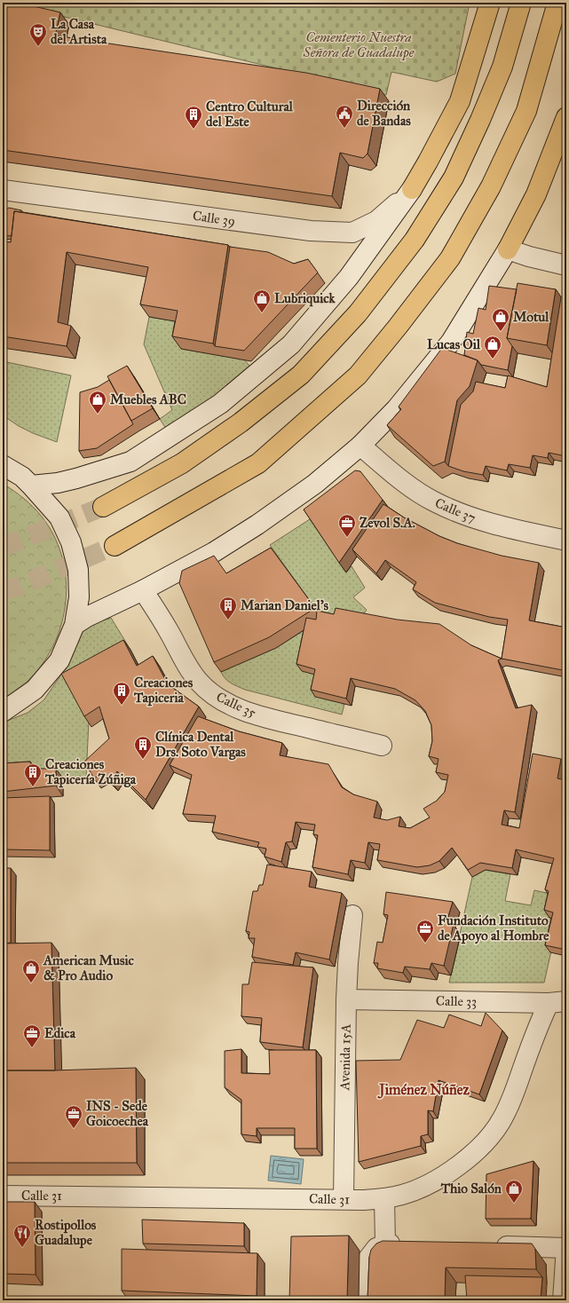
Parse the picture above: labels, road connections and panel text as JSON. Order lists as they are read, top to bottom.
{
  "streets": {
    "street": [
      "Calle 39",
      "Calle 37",
      "Calle 35",
      "Calle 33",
      "Avenida 15A",
      "Calle 31"
    ]
  },
  "crossings": [
    ["Calle 33", "Avenida 15A"],
    ["Calle 33", "Calle 31"],
    ["Avenida 15A", "Calle 31"]
  ],
  "districts": ["Jiménez Núñez"],
  "parks": ["Cementerio Nuestra Señora de Guadalupe"],
  "places": {
    "theatre": ["La Casa del Artista"],
    "public building": ["Dirección de Bandas"],
    "building": [
      "Centro Cultural del Este",
      "Marian Daniel's",
      "Creaciones Tapiceria",
      "Clínica Dental Drs. Soto Vargas",
      "Creaciones Tapicería Zúñiga"
    ],
    "shop": [
      "Lubriquick",
      "Motul",
      "Lucas Oil",
      "Muebles ABC",
      "American Music & Pro Audio",
      "Thio Salón"
    ],
    "office": [
      "Zevol S.A.",
      "Fundación Instituto de Apoyo al Hombre",
      "Edica",
      "INS - Sede Goicoechea"
    ],
    "restaurant": ["Rostipollos Guadalupe"]
  }
}
